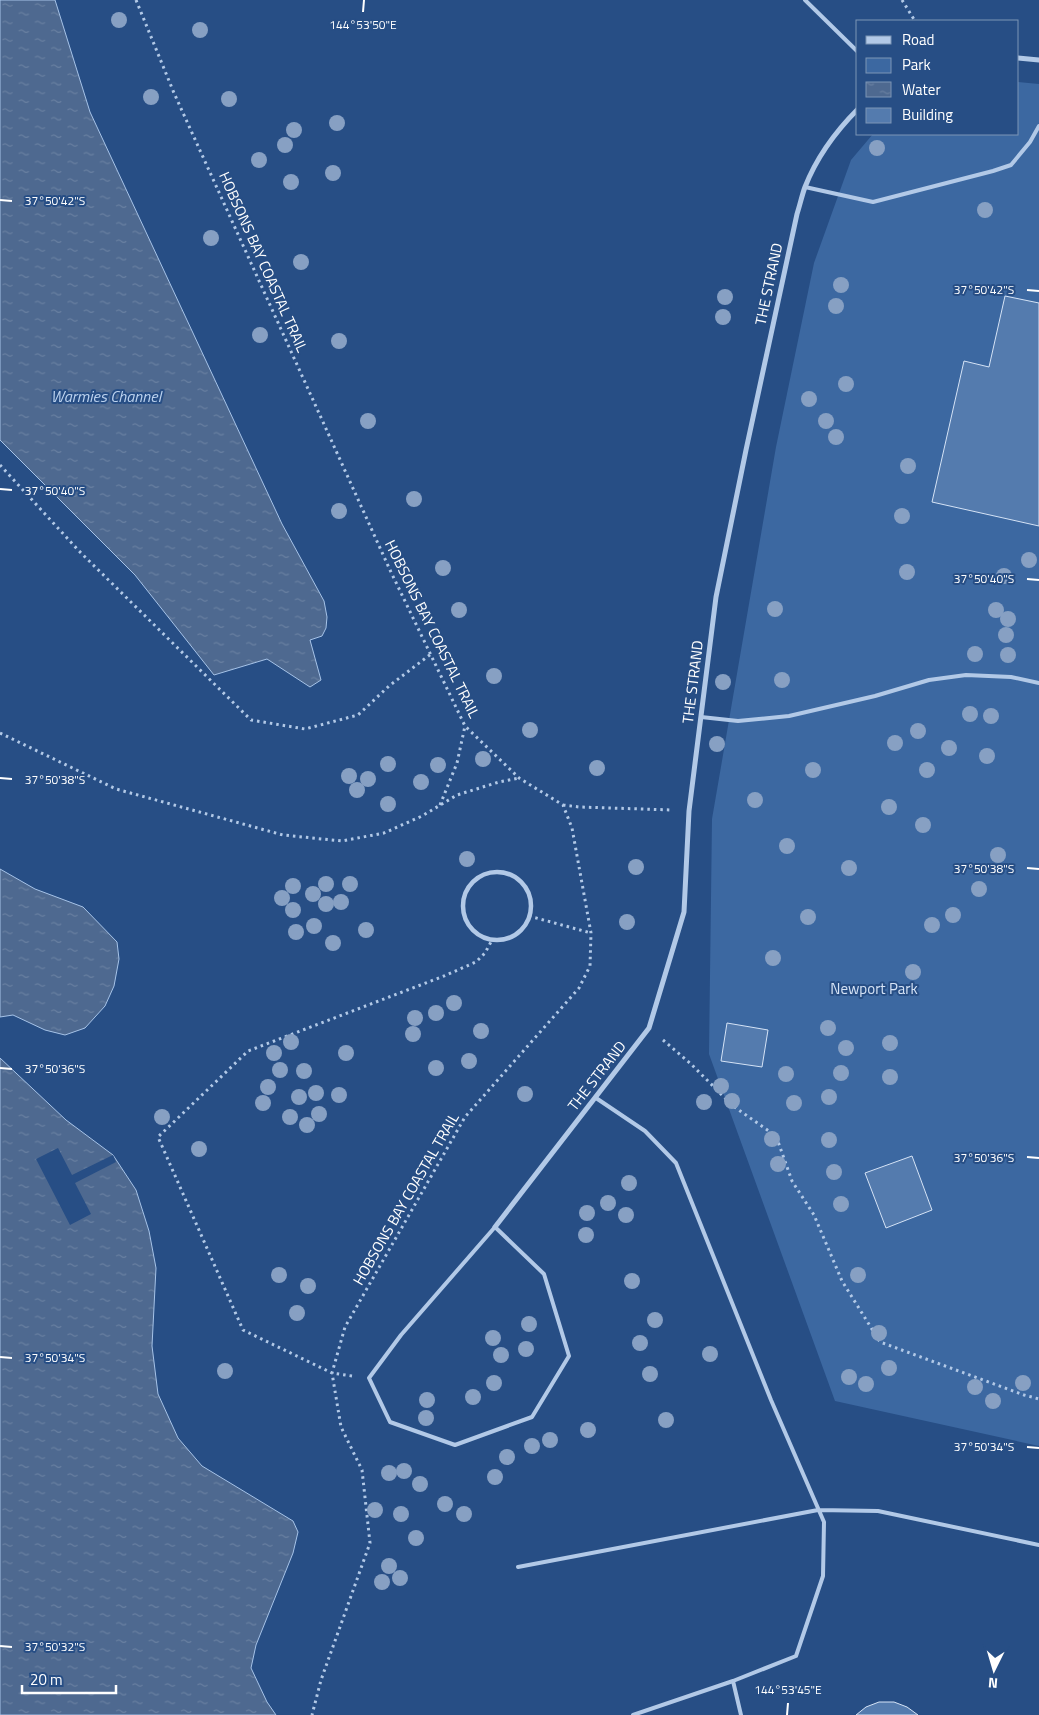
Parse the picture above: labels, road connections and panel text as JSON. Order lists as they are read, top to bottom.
{
  "streets": {
    "street": ["THE STRAND"],
    "path": ["HOBSONS BAY COASTAL TRAIL"]
  },
  "water": ["Warmies Channel"],
  "parks": ["Newport Park"],
  "legend": [
    "Road",
    "Park",
    "Water",
    "Building"
  ],
  "scale_bar": "20 m",
  "north": "bottom",
  "coordinates": [
    "144°53'50\"E",
    "37°50'42\"S",
    "37°50'40\"S",
    "37°50'38\"S",
    "37°50'36\"S",
    "37°50'34\"S",
    "37°50'32\"S",
    "144°53'45\"E"
  ]
}
